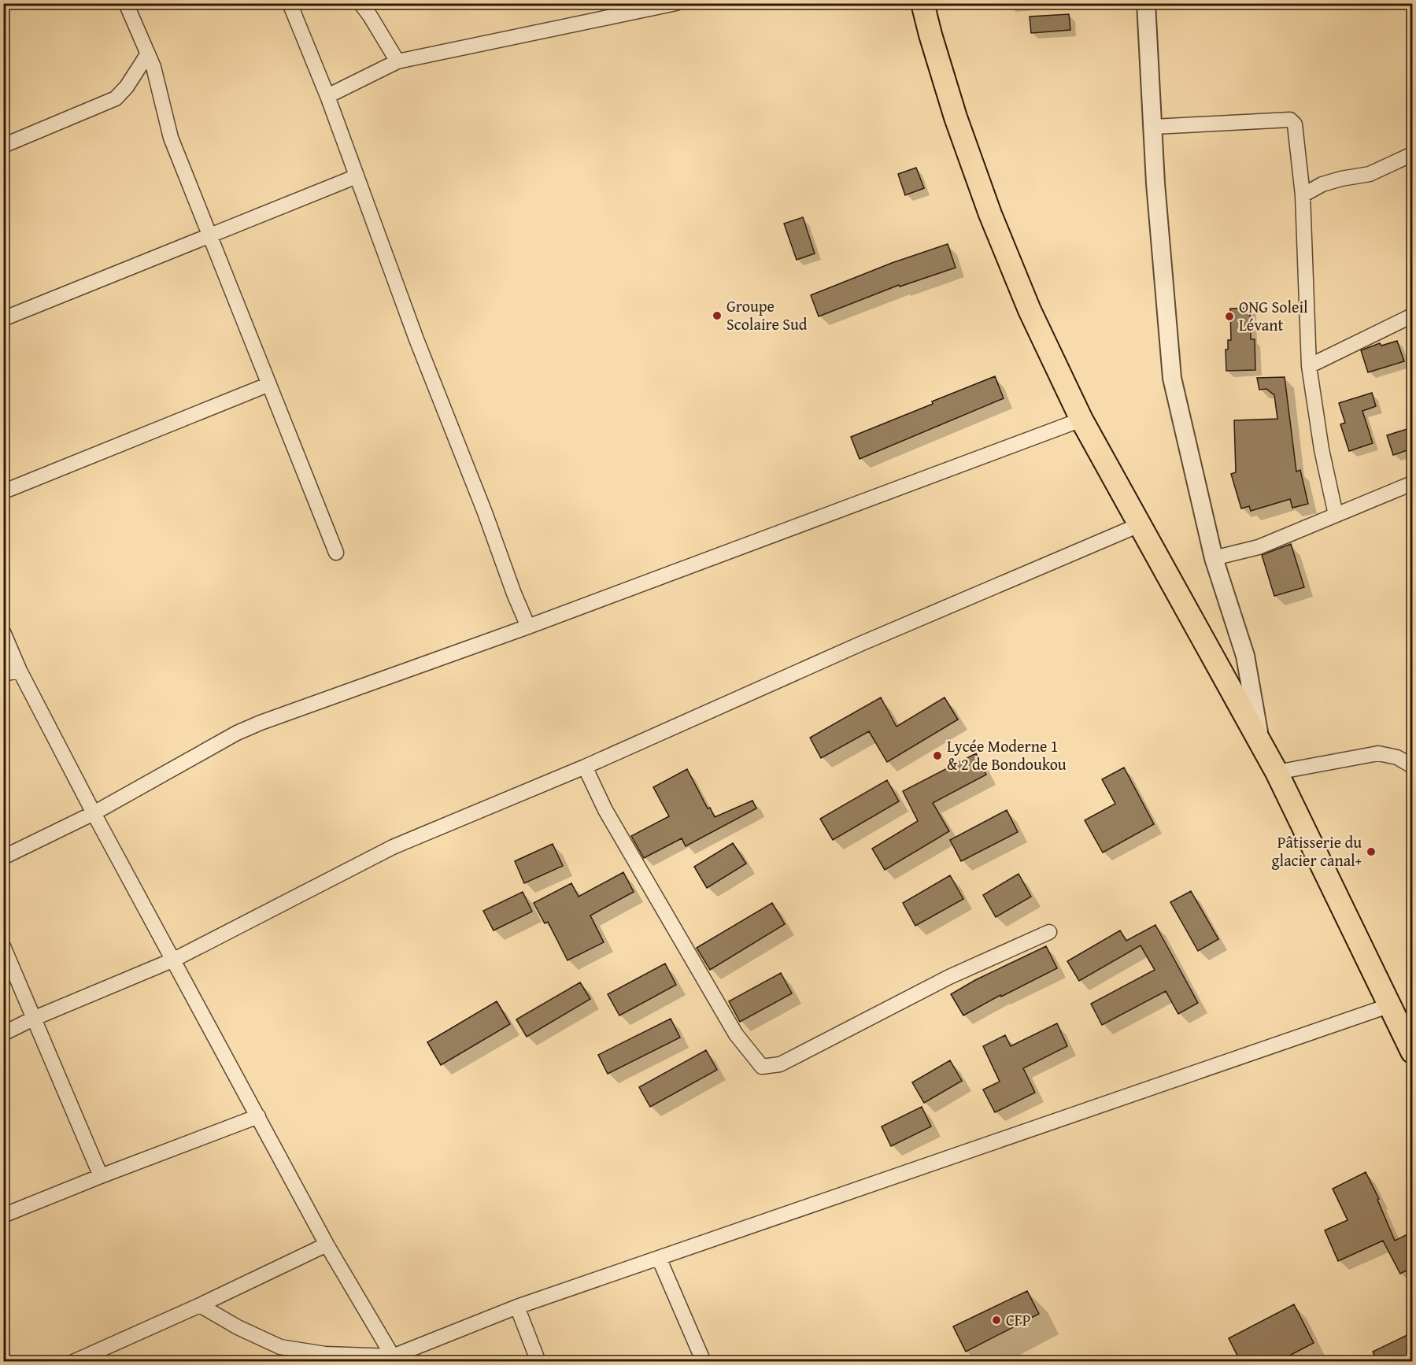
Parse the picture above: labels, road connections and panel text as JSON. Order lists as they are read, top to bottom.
{
  "places": [
    "Groupe Scolaire Sud",
    "ONG Soleil Lévant",
    "Lycée Moderne 1 & 2 de Bondoukou",
    "Pâtisserie du glacier canal+",
    "CFP"
  ]
}
